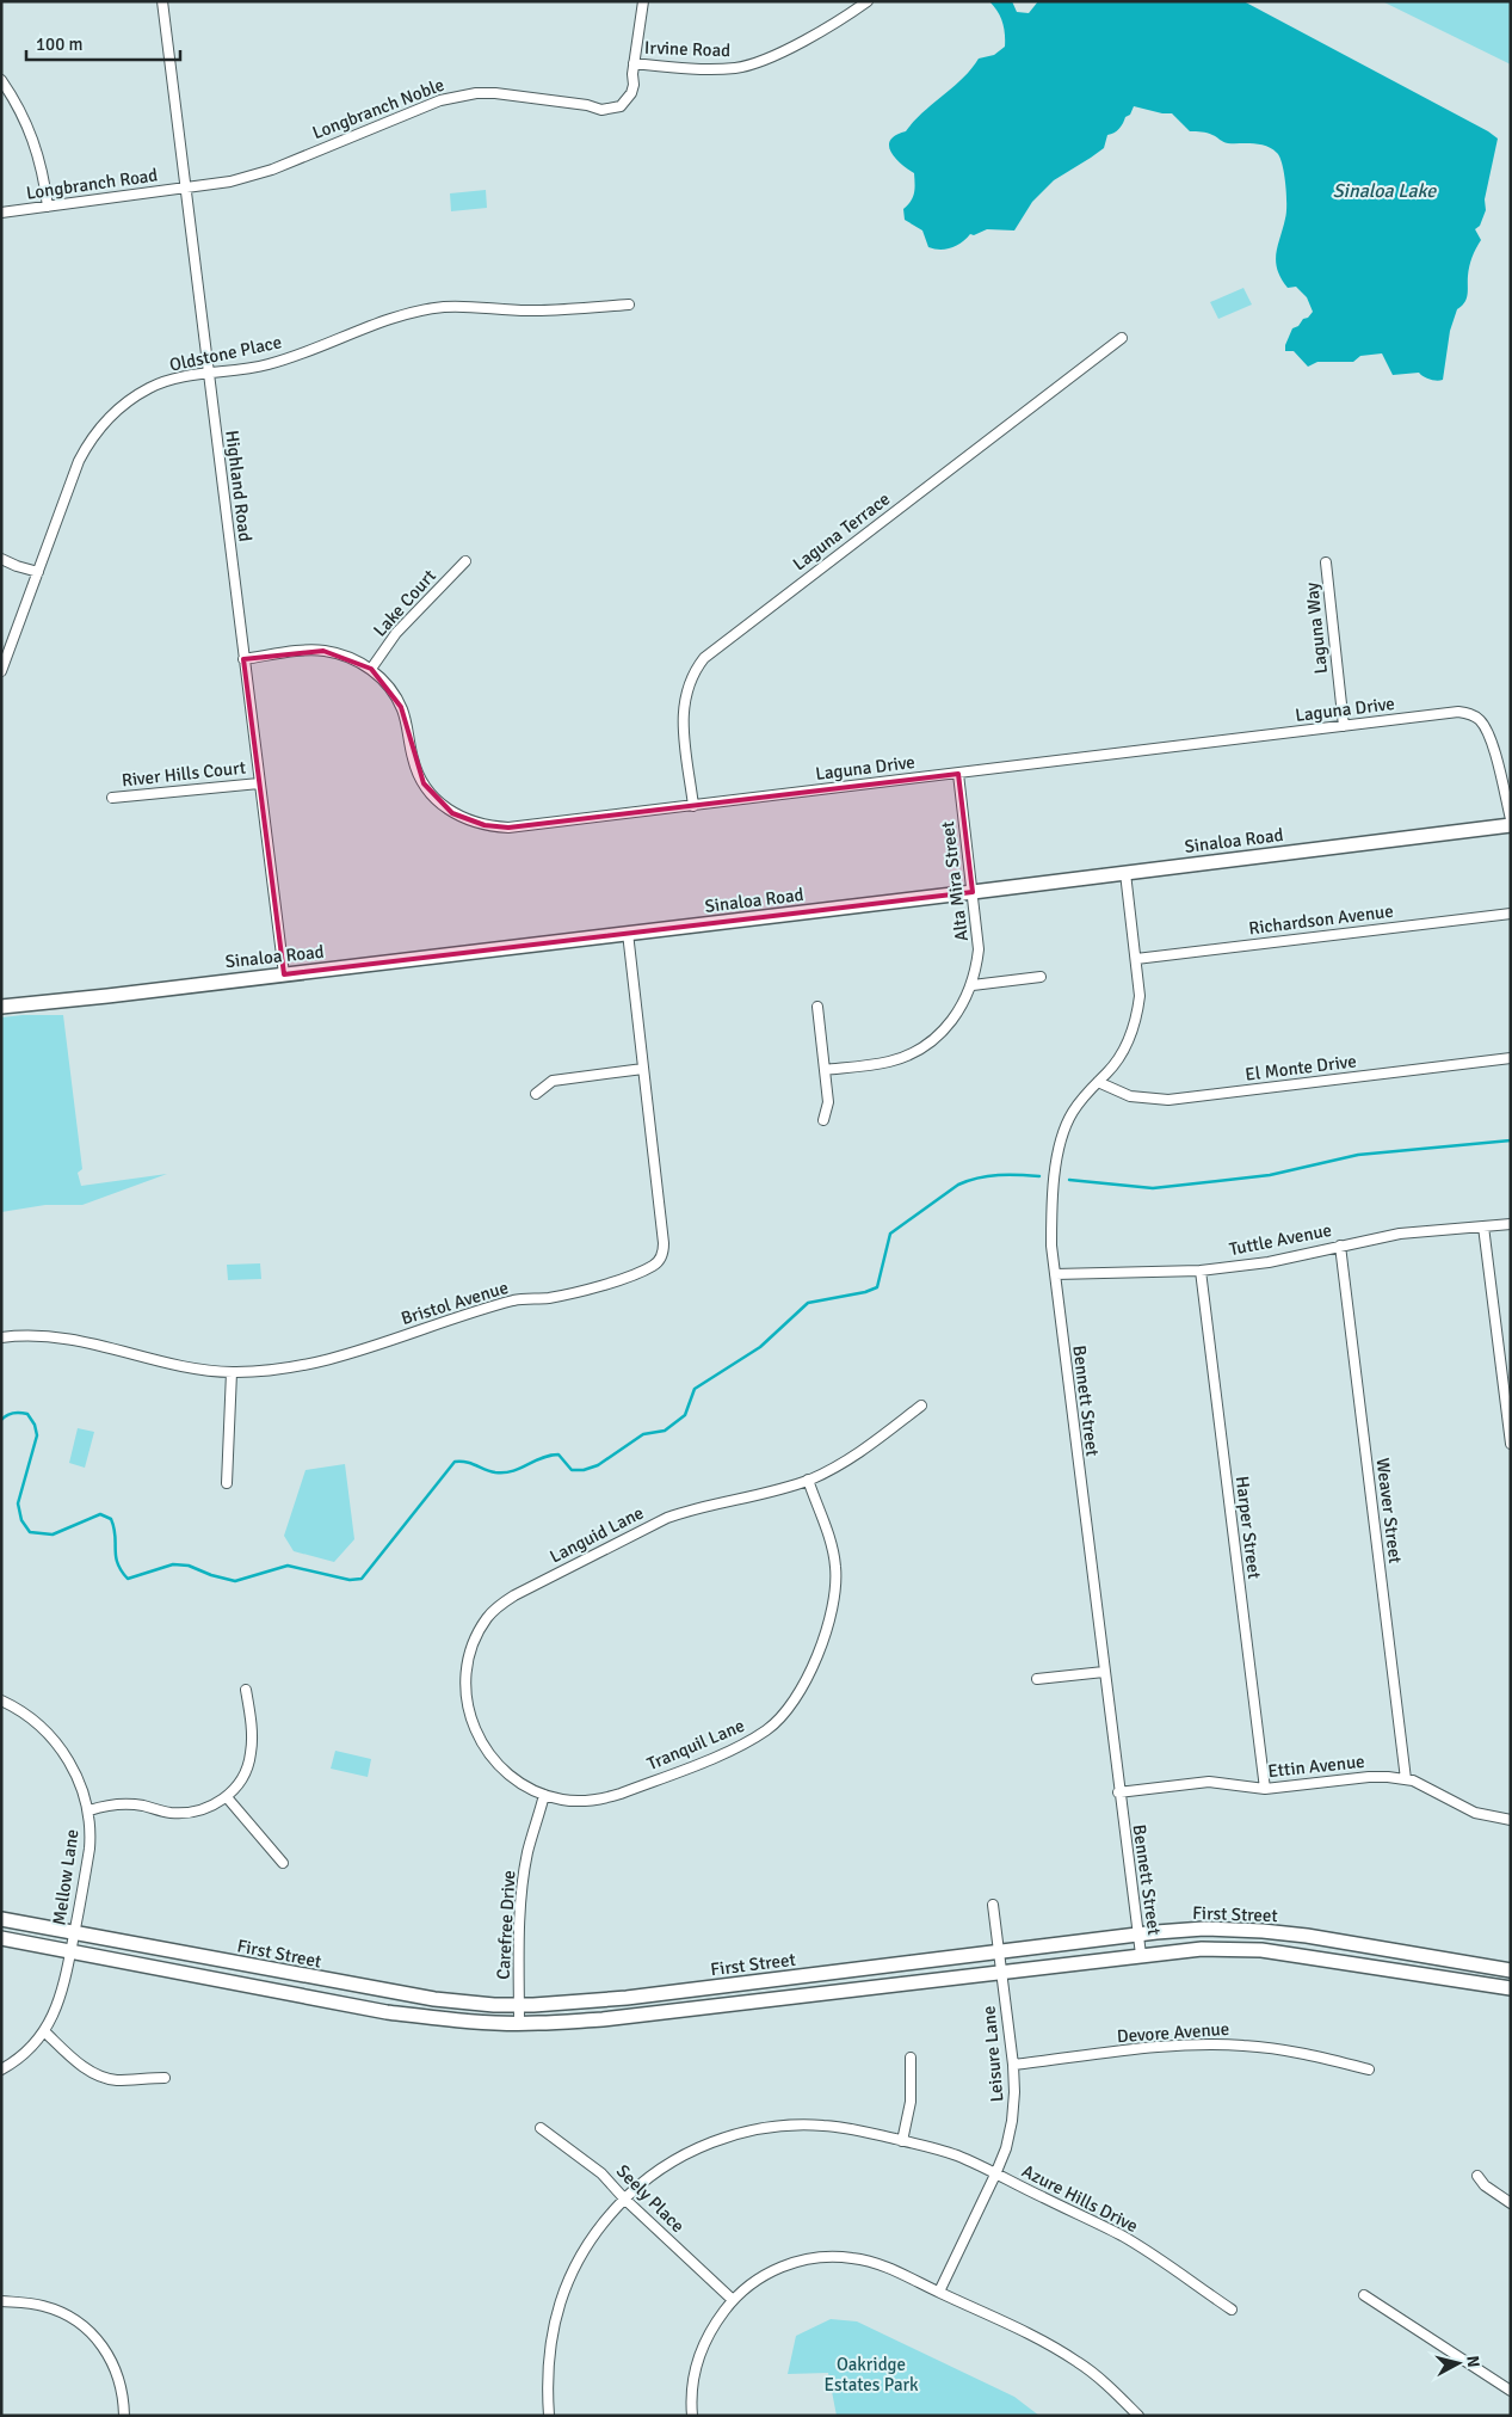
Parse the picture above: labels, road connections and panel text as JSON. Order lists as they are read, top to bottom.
{
  "streets": {
    "main road": ["Sinaloa Road", "First Street"],
    "street": [
      "Irvine Road",
      "Longbranch Noble",
      "Longbranch Road",
      "Oldstone Place",
      "Highland Road",
      "Laguna Terrace",
      "Lake Court",
      "Laguna Way",
      "Laguna Drive",
      "River Hills Court",
      "Alta Mira Street",
      "Richardson Avenue",
      "El Monte Drive",
      "Tuttle Avenue",
      "Bristol Avenue",
      "Bennett Street",
      "Weaver Street",
      "Harper Street",
      "Languid Lane",
      "Tranquil Lane",
      "Ettin Avenue",
      "Mellow Lane",
      "Carefree Drive",
      "Devore Avenue",
      "Leisure Lane",
      "Seely Place",
      "Azure Hills Drive"
    ]
  },
  "crossings": [
    ["Irvine Road", "Longbranch Noble"],
    ["Longbranch Noble", "Longbranch Road"],
    ["Longbranch Noble", "Highland Road"],
    ["Longbranch Road", "Highland Road"],
    ["Oldstone Place", "Highland Road"],
    ["Highland Road", "Laguna Drive"],
    ["Highland Road", "River Hills Court"],
    ["Highland Road", "Sinaloa Road"],
    ["Laguna Terrace", "Laguna Drive"],
    ["Lake Court", "Laguna Drive"],
    ["Laguna Way", "Laguna Drive"],
    ["Laguna Drive", "Alta Mira Street"],
    ["Sinaloa Road", "Alta Mira Street"],
    ["Sinaloa Road", "Bristol Avenue"],
    ["Sinaloa Road", "Bennett Street"],
    ["Richardson Avenue", "Bennett Street"],
    ["El Monte Drive", "Bennett Street"],
    ["Tuttle Avenue", "Bennett Street"],
    ["Tuttle Avenue", "Weaver Street"],
    ["Tuttle Avenue", "Harper Street"],
    ["Bennett Street", "Ettin Avenue"],
    ["Bennett Street", "First Street"],
    ["Weaver Street", "Ettin Avenue"],
    ["Harper Street", "Ettin Avenue"],
    ["Languid Lane", "Tranquil Lane"],
    ["Languid Lane", "Carefree Drive"],
    ["Tranquil Lane", "Carefree Drive"],
    ["Mellow Lane", "First Street"],
    ["First Street", "Carefree Drive"],
    ["First Street", "Leisure Lane"],
    ["Devore Avenue", "Leisure Lane"],
    ["Leisure Lane", "Azure Hills Drive"],
    ["Seely Place", "Azure Hills Drive"]
  ],
  "water": ["Sinaloa Lake"],
  "parks": ["Oakridge Estates Park"],
  "scale_bar": "100 m",
  "north": "right"
}
